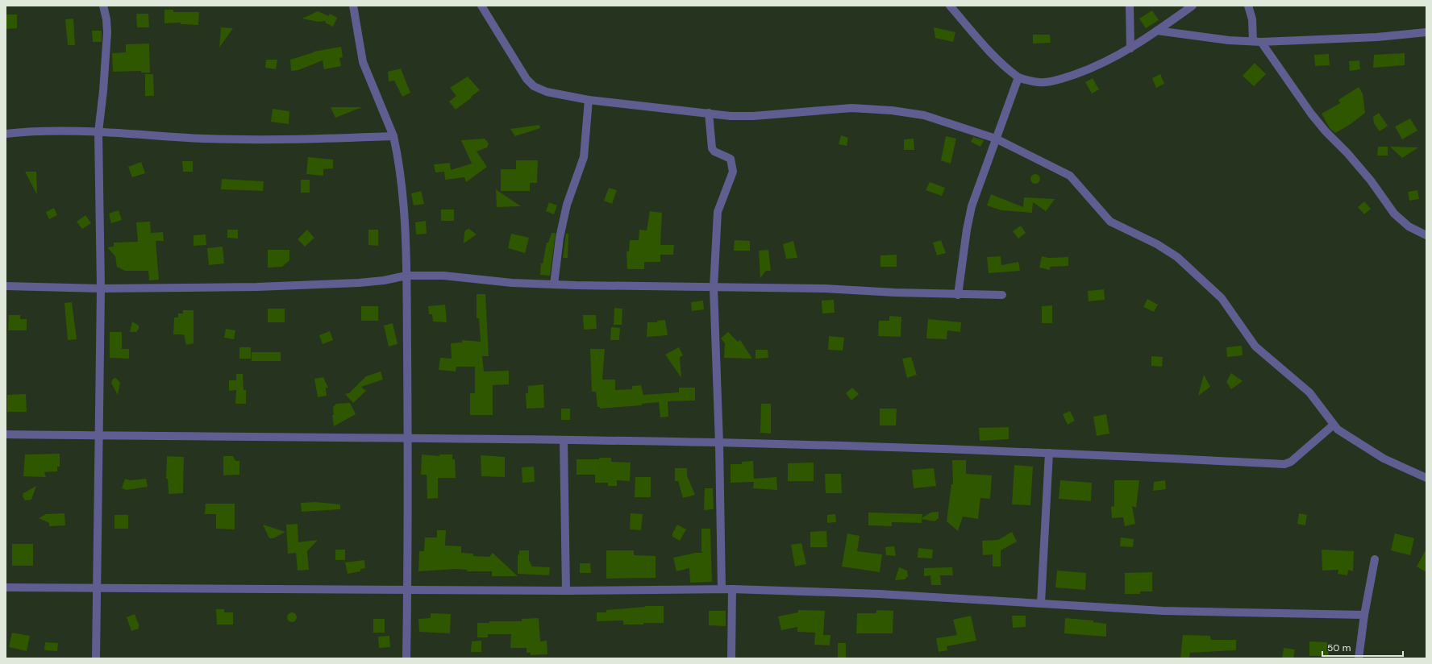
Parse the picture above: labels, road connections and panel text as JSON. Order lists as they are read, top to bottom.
{
  "scale_bar": "50 m"
}
